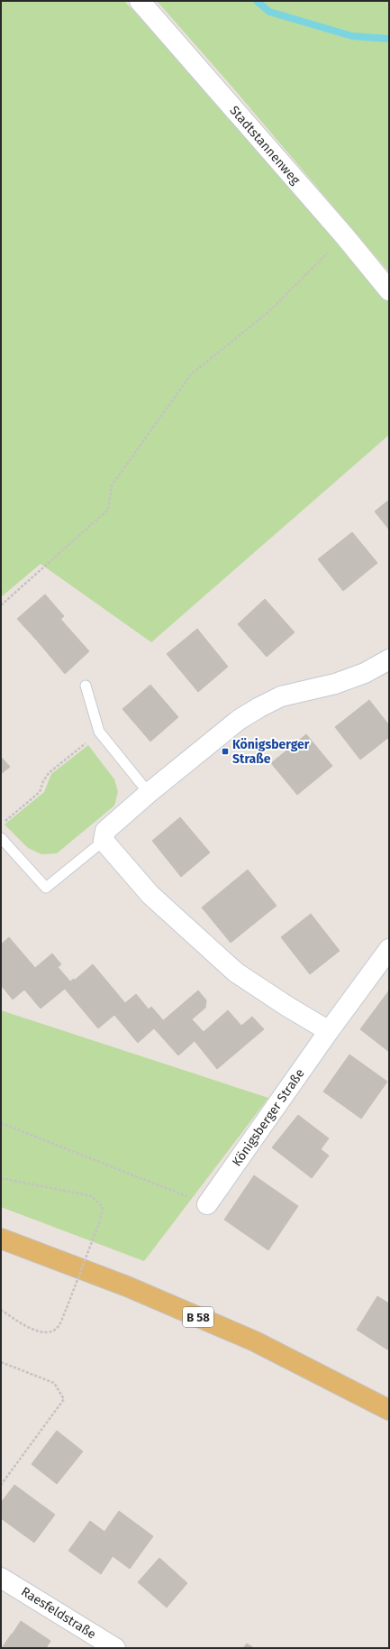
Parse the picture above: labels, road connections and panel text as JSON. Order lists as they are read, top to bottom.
{
  "streets": {
    "main road": ["B 58"],
    "street": ["Stadtstannenweg", "Königsberger Straße", "Raesfeldstraße"]
  },
  "places": {
    "transit": ["Königsberger Straße"]
  }
}
